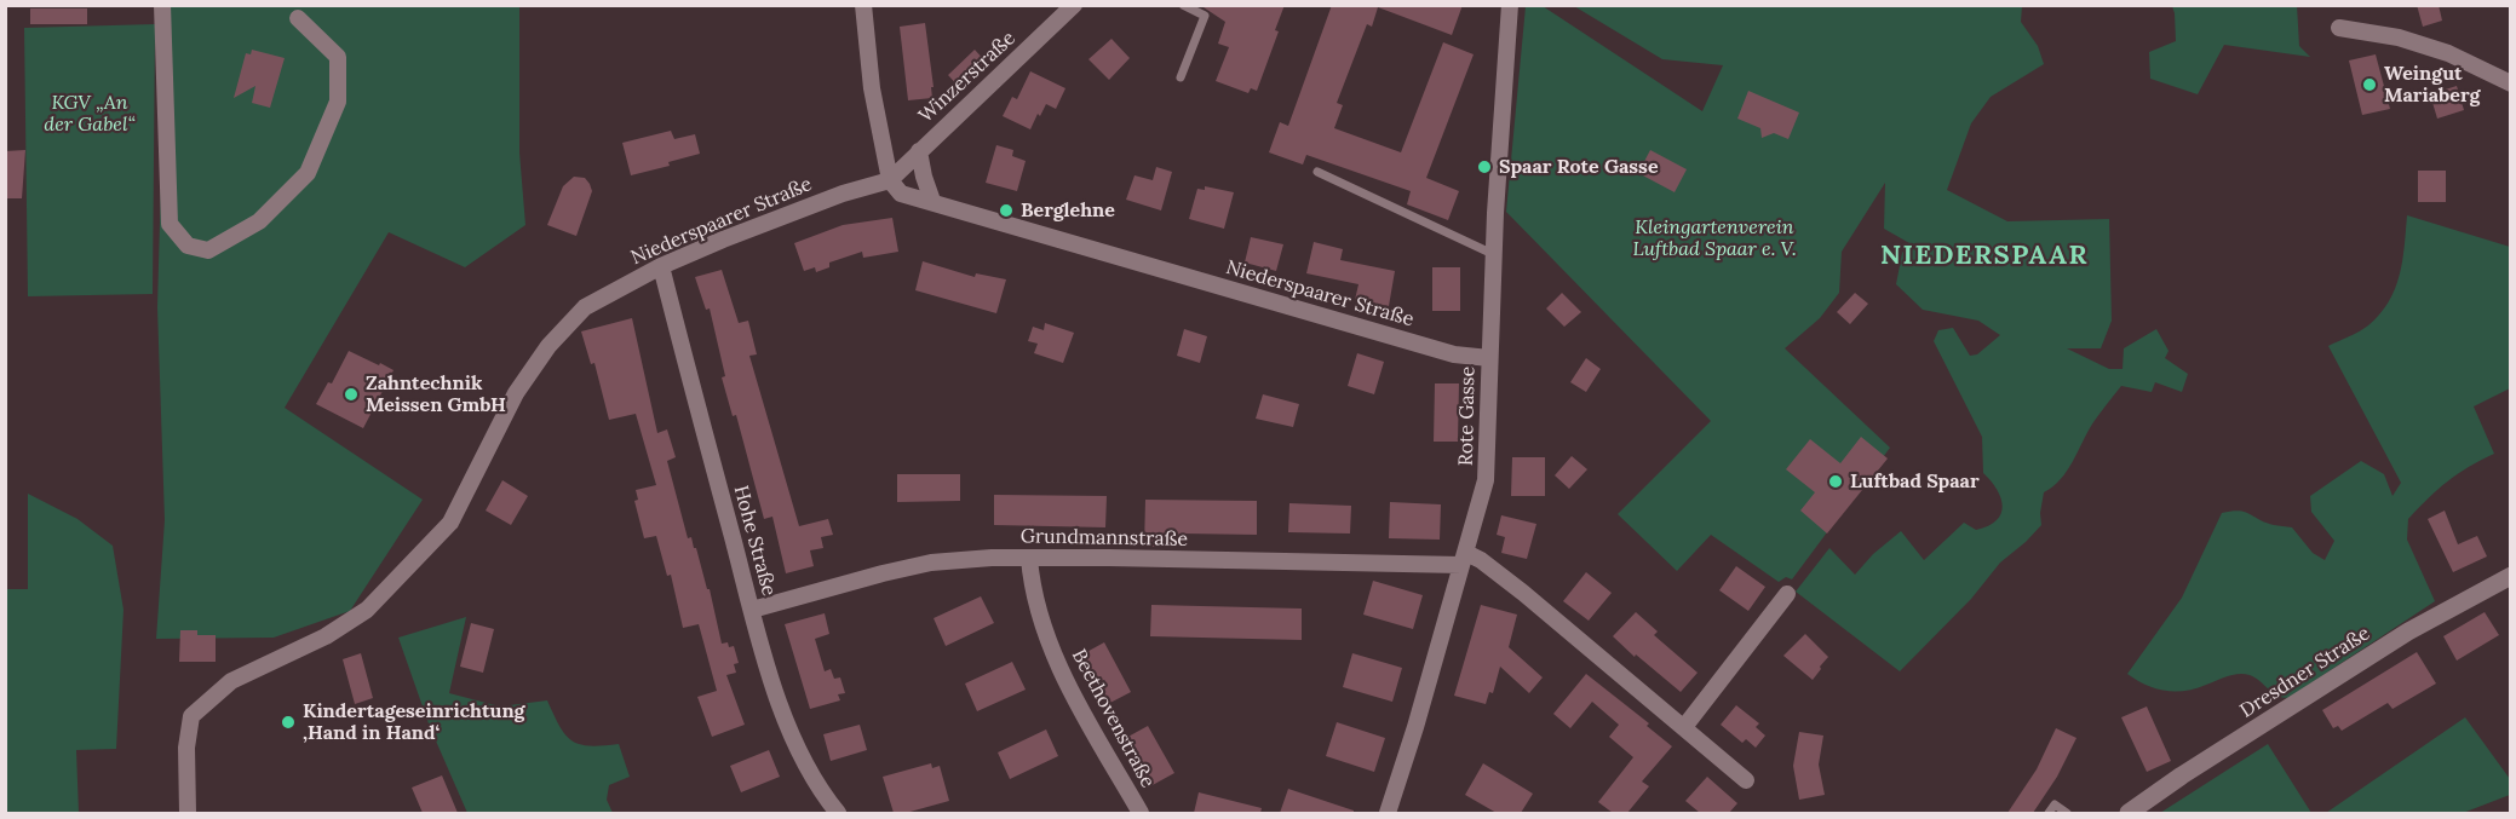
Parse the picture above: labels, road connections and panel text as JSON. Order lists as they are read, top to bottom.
{
  "streets": {
    "main road": ["Dresdner Straße"],
    "street": [
      "Winzerstraße",
      "Niederspaarer Straße",
      "Rote Gasse",
      "Grundmannstraße",
      "Hohe Straße",
      "Beethovenstraße"
    ]
  },
  "crossings": [
    ["Winzerstraße", "Niederspaarer Straße"],
    ["Niederspaarer Straße", "Rote Gasse"],
    ["Niederspaarer Straße", "Hohe Straße"],
    ["Rote Gasse", "Grundmannstraße"],
    ["Grundmannstraße", "Hohe Straße"],
    ["Grundmannstraße", "Beethovenstraße"]
  ],
  "districts": ["NIEDERSPAAR"],
  "parks": ["KGV „An der Gabel“", "Kleingartenverein Luftbad Spaar e. V."],
  "places": [
    "Weingut Mariaberg",
    "Spaar Rote Gasse",
    "Berglehne",
    "Zahntechnik Meissen GmbH",
    "Luftbad Spaar",
    "Kindertageseinrichtung ‚Hand in Hand‘"
  ]
}
